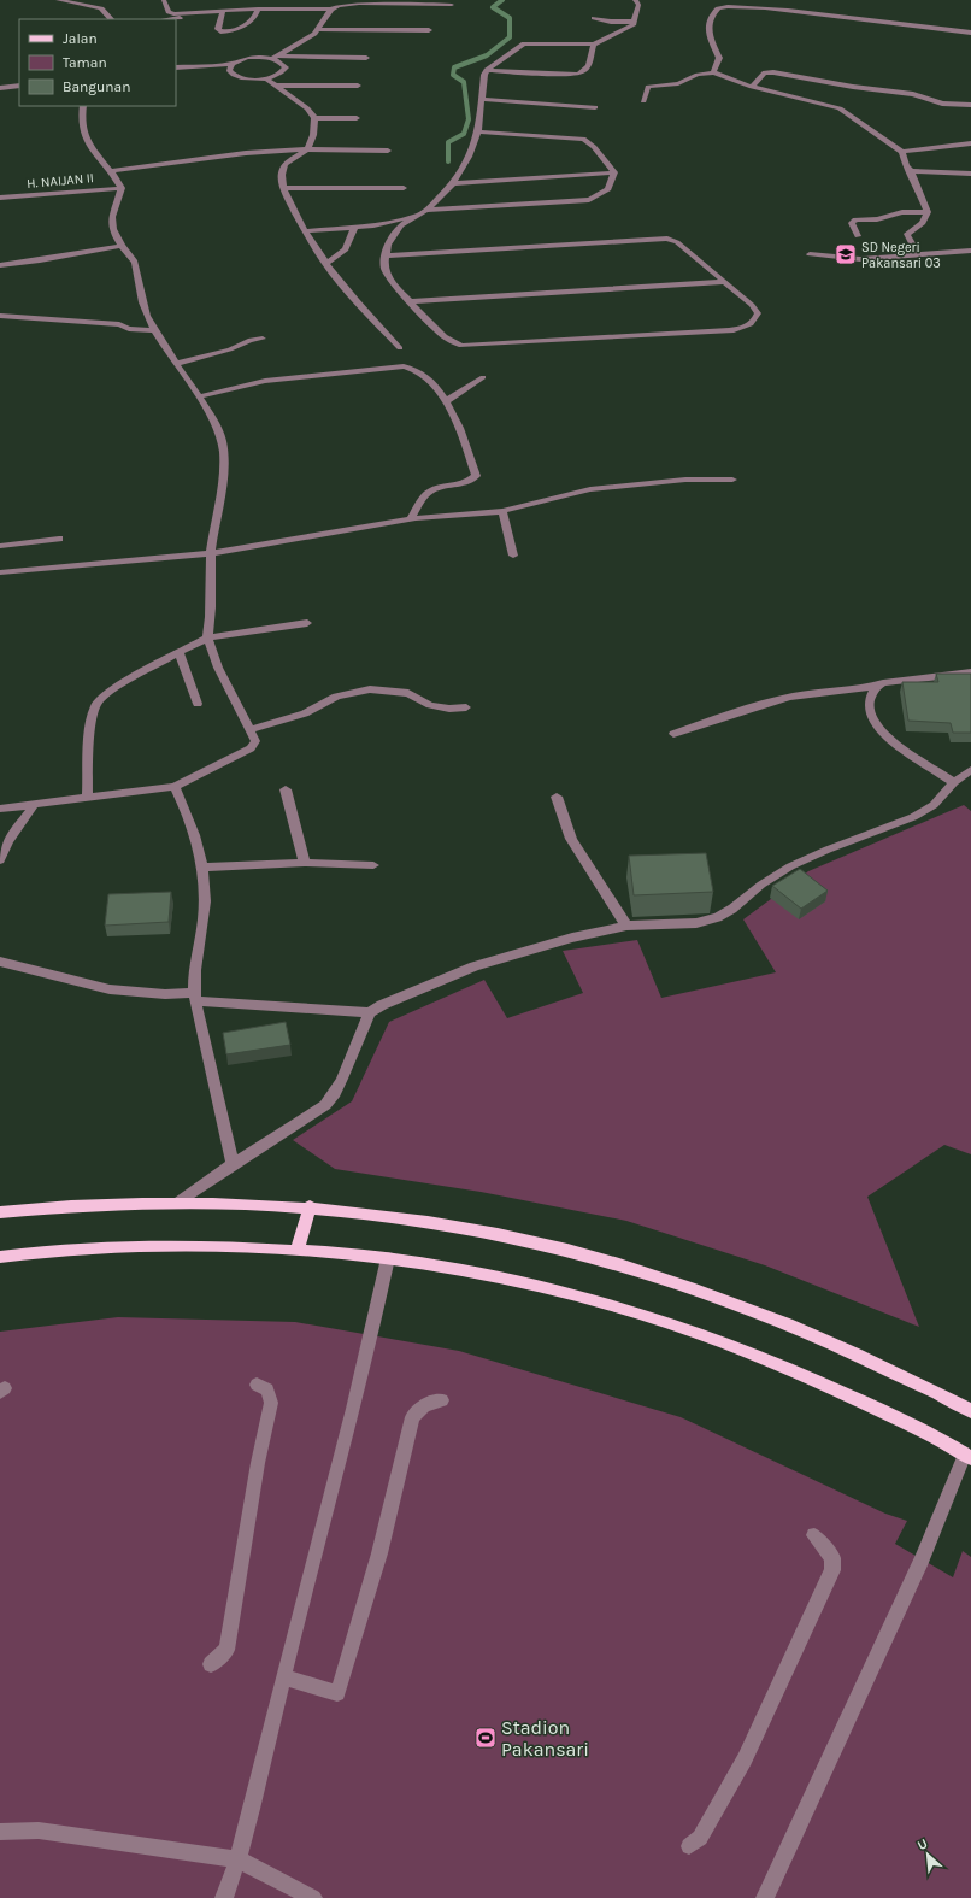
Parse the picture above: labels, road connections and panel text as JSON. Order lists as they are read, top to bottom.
{
  "streets": {
    "street": ["H. NAIJAN II"]
  },
  "places": {
    "school or university": ["SD Negeri Pakansari 03"],
    "sports": ["Stadion Pakansari"]
  },
  "legend": ["Jalan", "Taman", "Bangunan"],
  "north": "top left"
}
